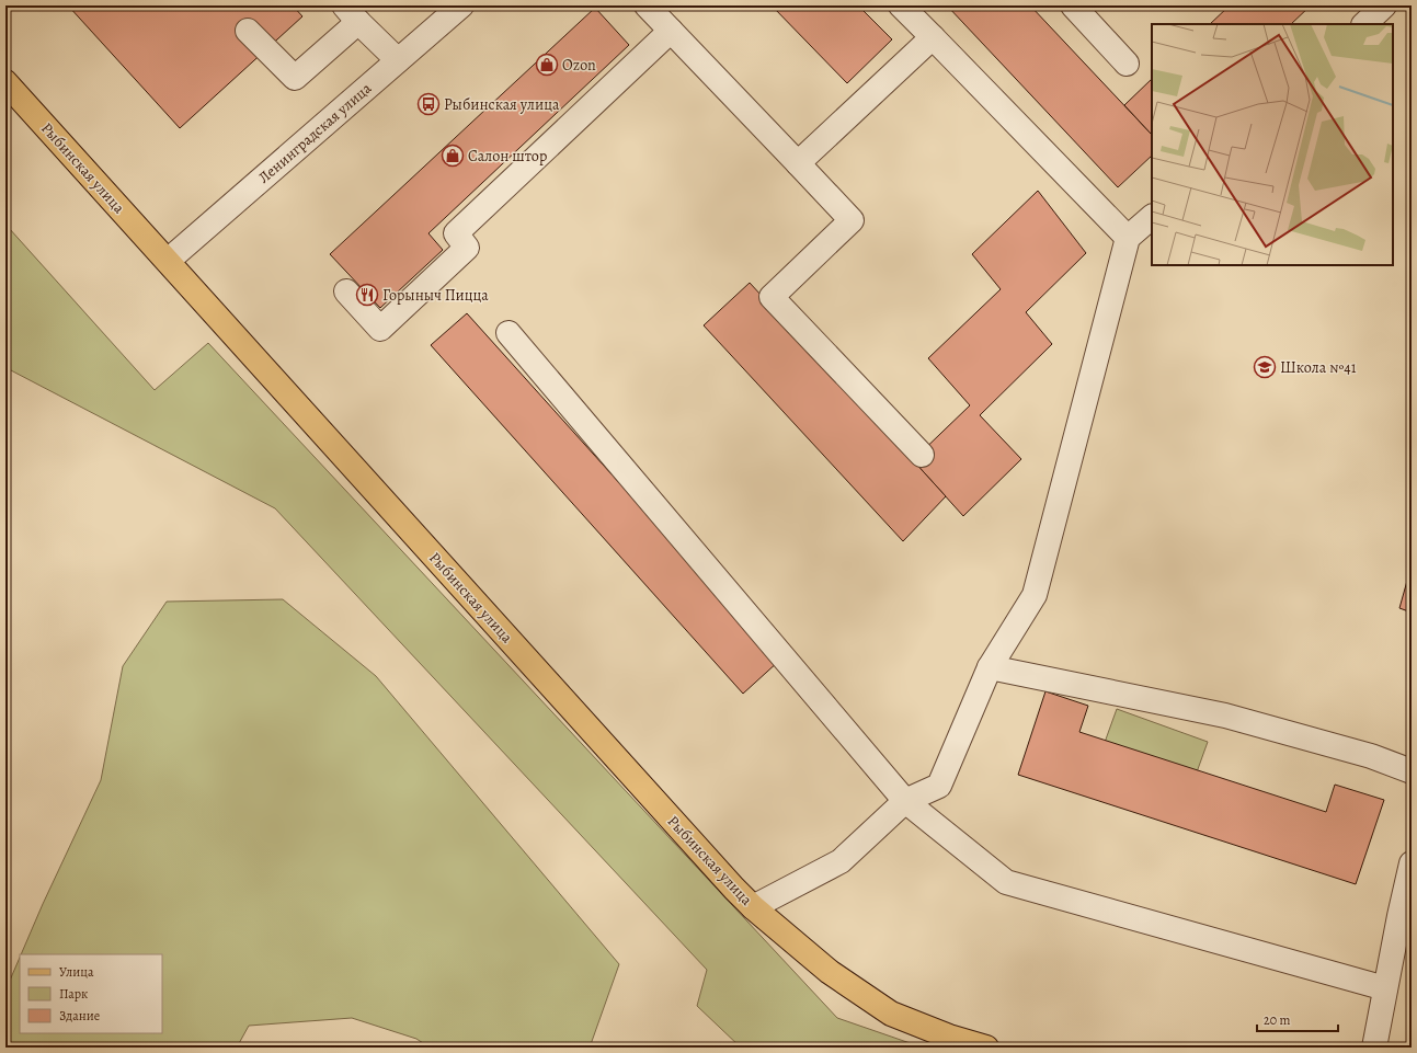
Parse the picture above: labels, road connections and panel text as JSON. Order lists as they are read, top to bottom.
{
  "streets": {
    "main road": ["Рыбинская улица"],
    "street": ["Ленинградская улица"]
  },
  "crossings": [
    ["Ленинградская улица", "Рыбинская улица"]
  ],
  "places": {
    "shop": ["Ozon", "Салон штор"],
    "bus stop": ["Рыбинская улица"],
    "restaurant": ["Горыныч Пицца"],
    "school or university": ["Школа №41"]
  },
  "legend": ["Улица", "Парк", "Здание"],
  "scale_bar": "20 m"
}
